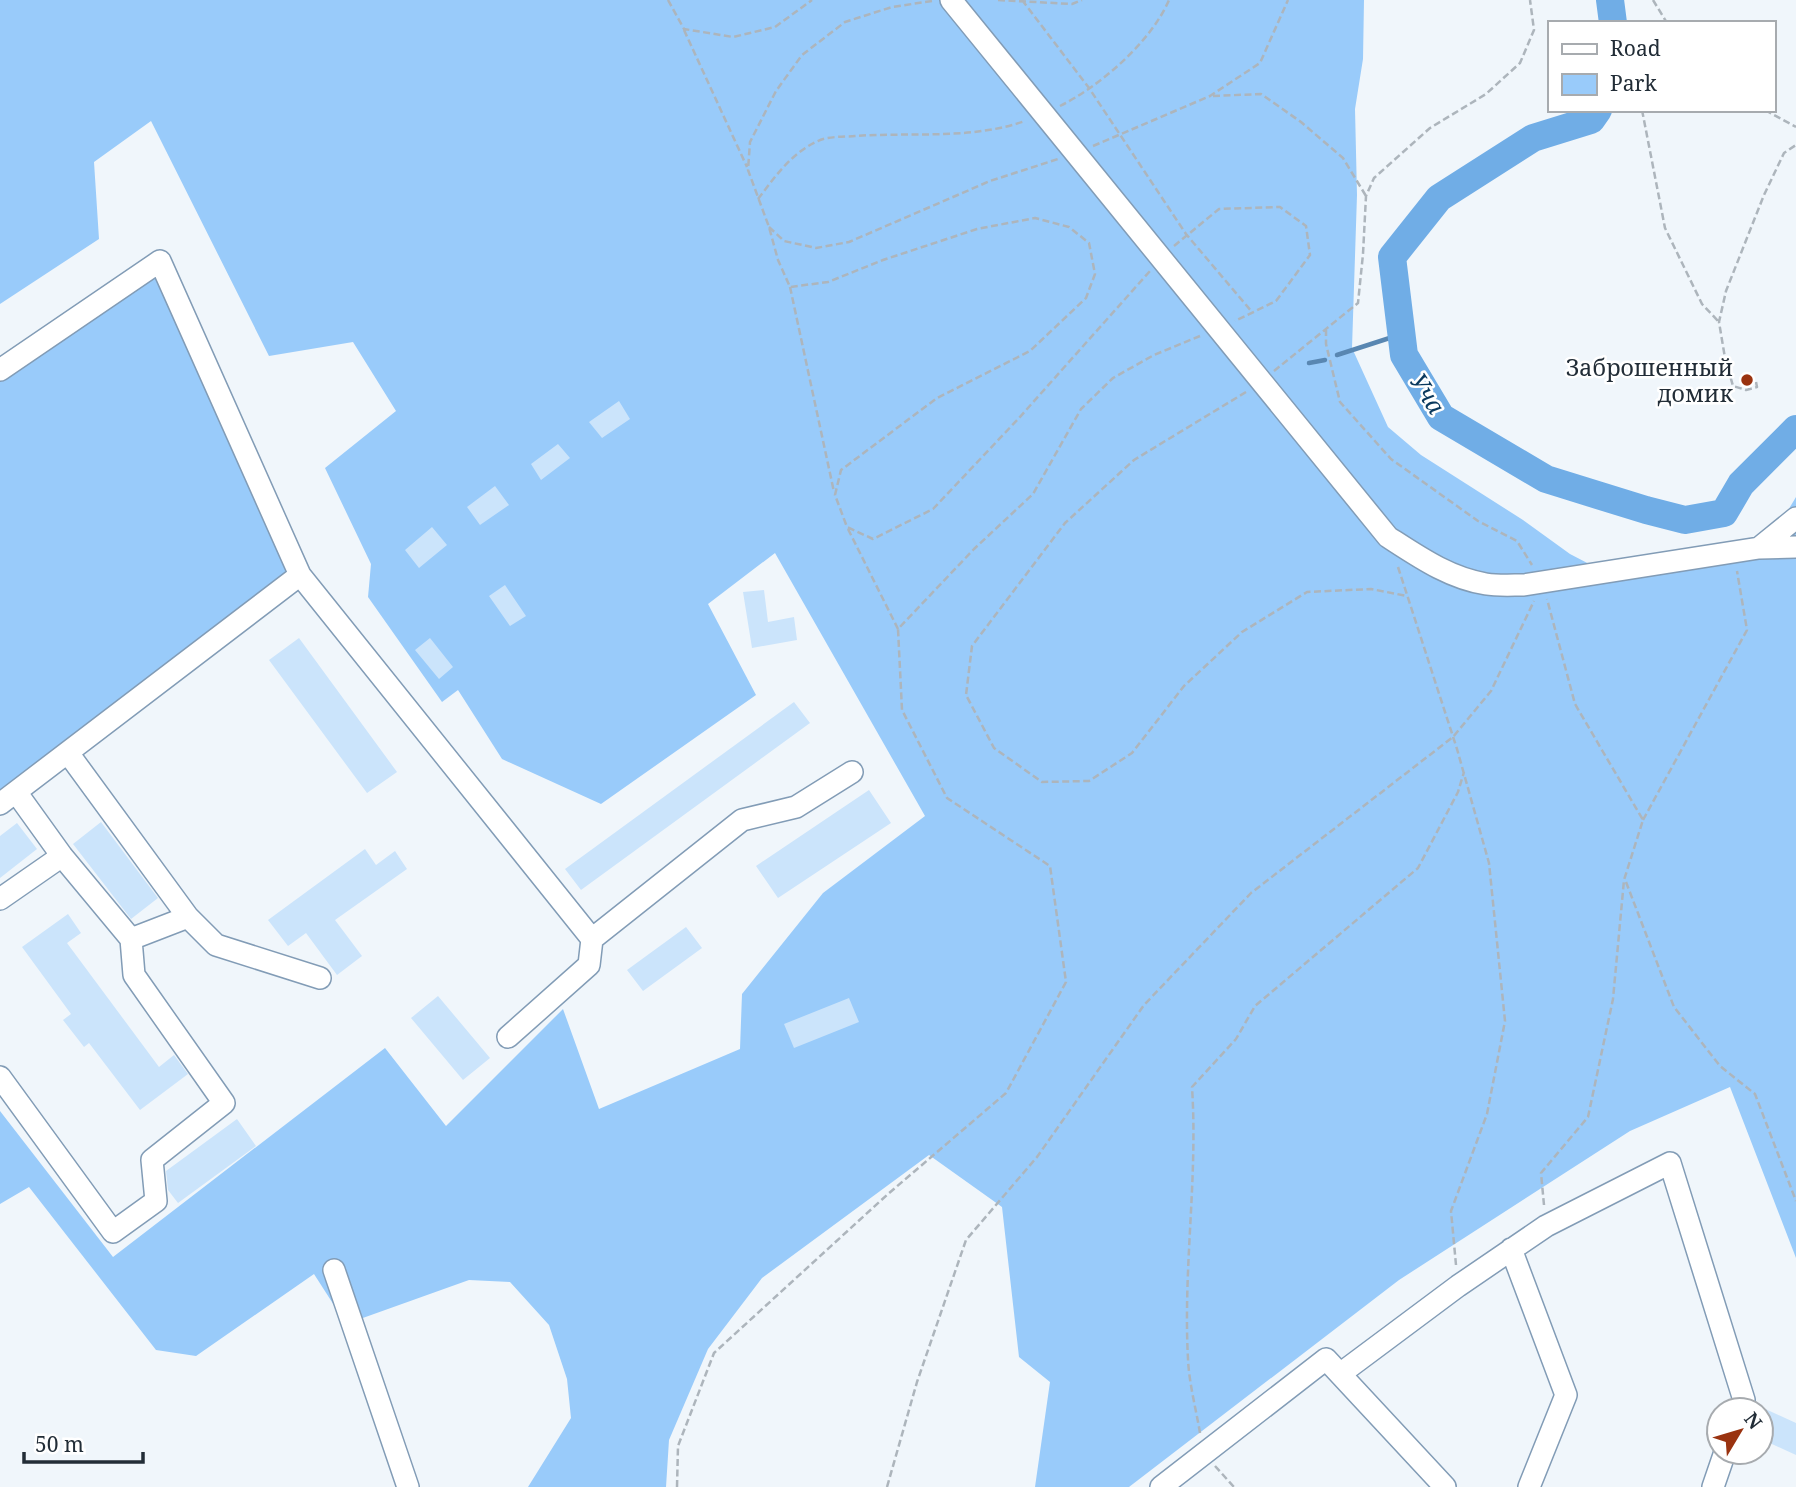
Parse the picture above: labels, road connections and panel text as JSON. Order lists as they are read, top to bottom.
{
  "water": ["Уча"],
  "places": ["Заброшенный домик"],
  "legend": ["Road", "Park"],
  "scale_bar": "50 m",
  "north": "top right"
}
